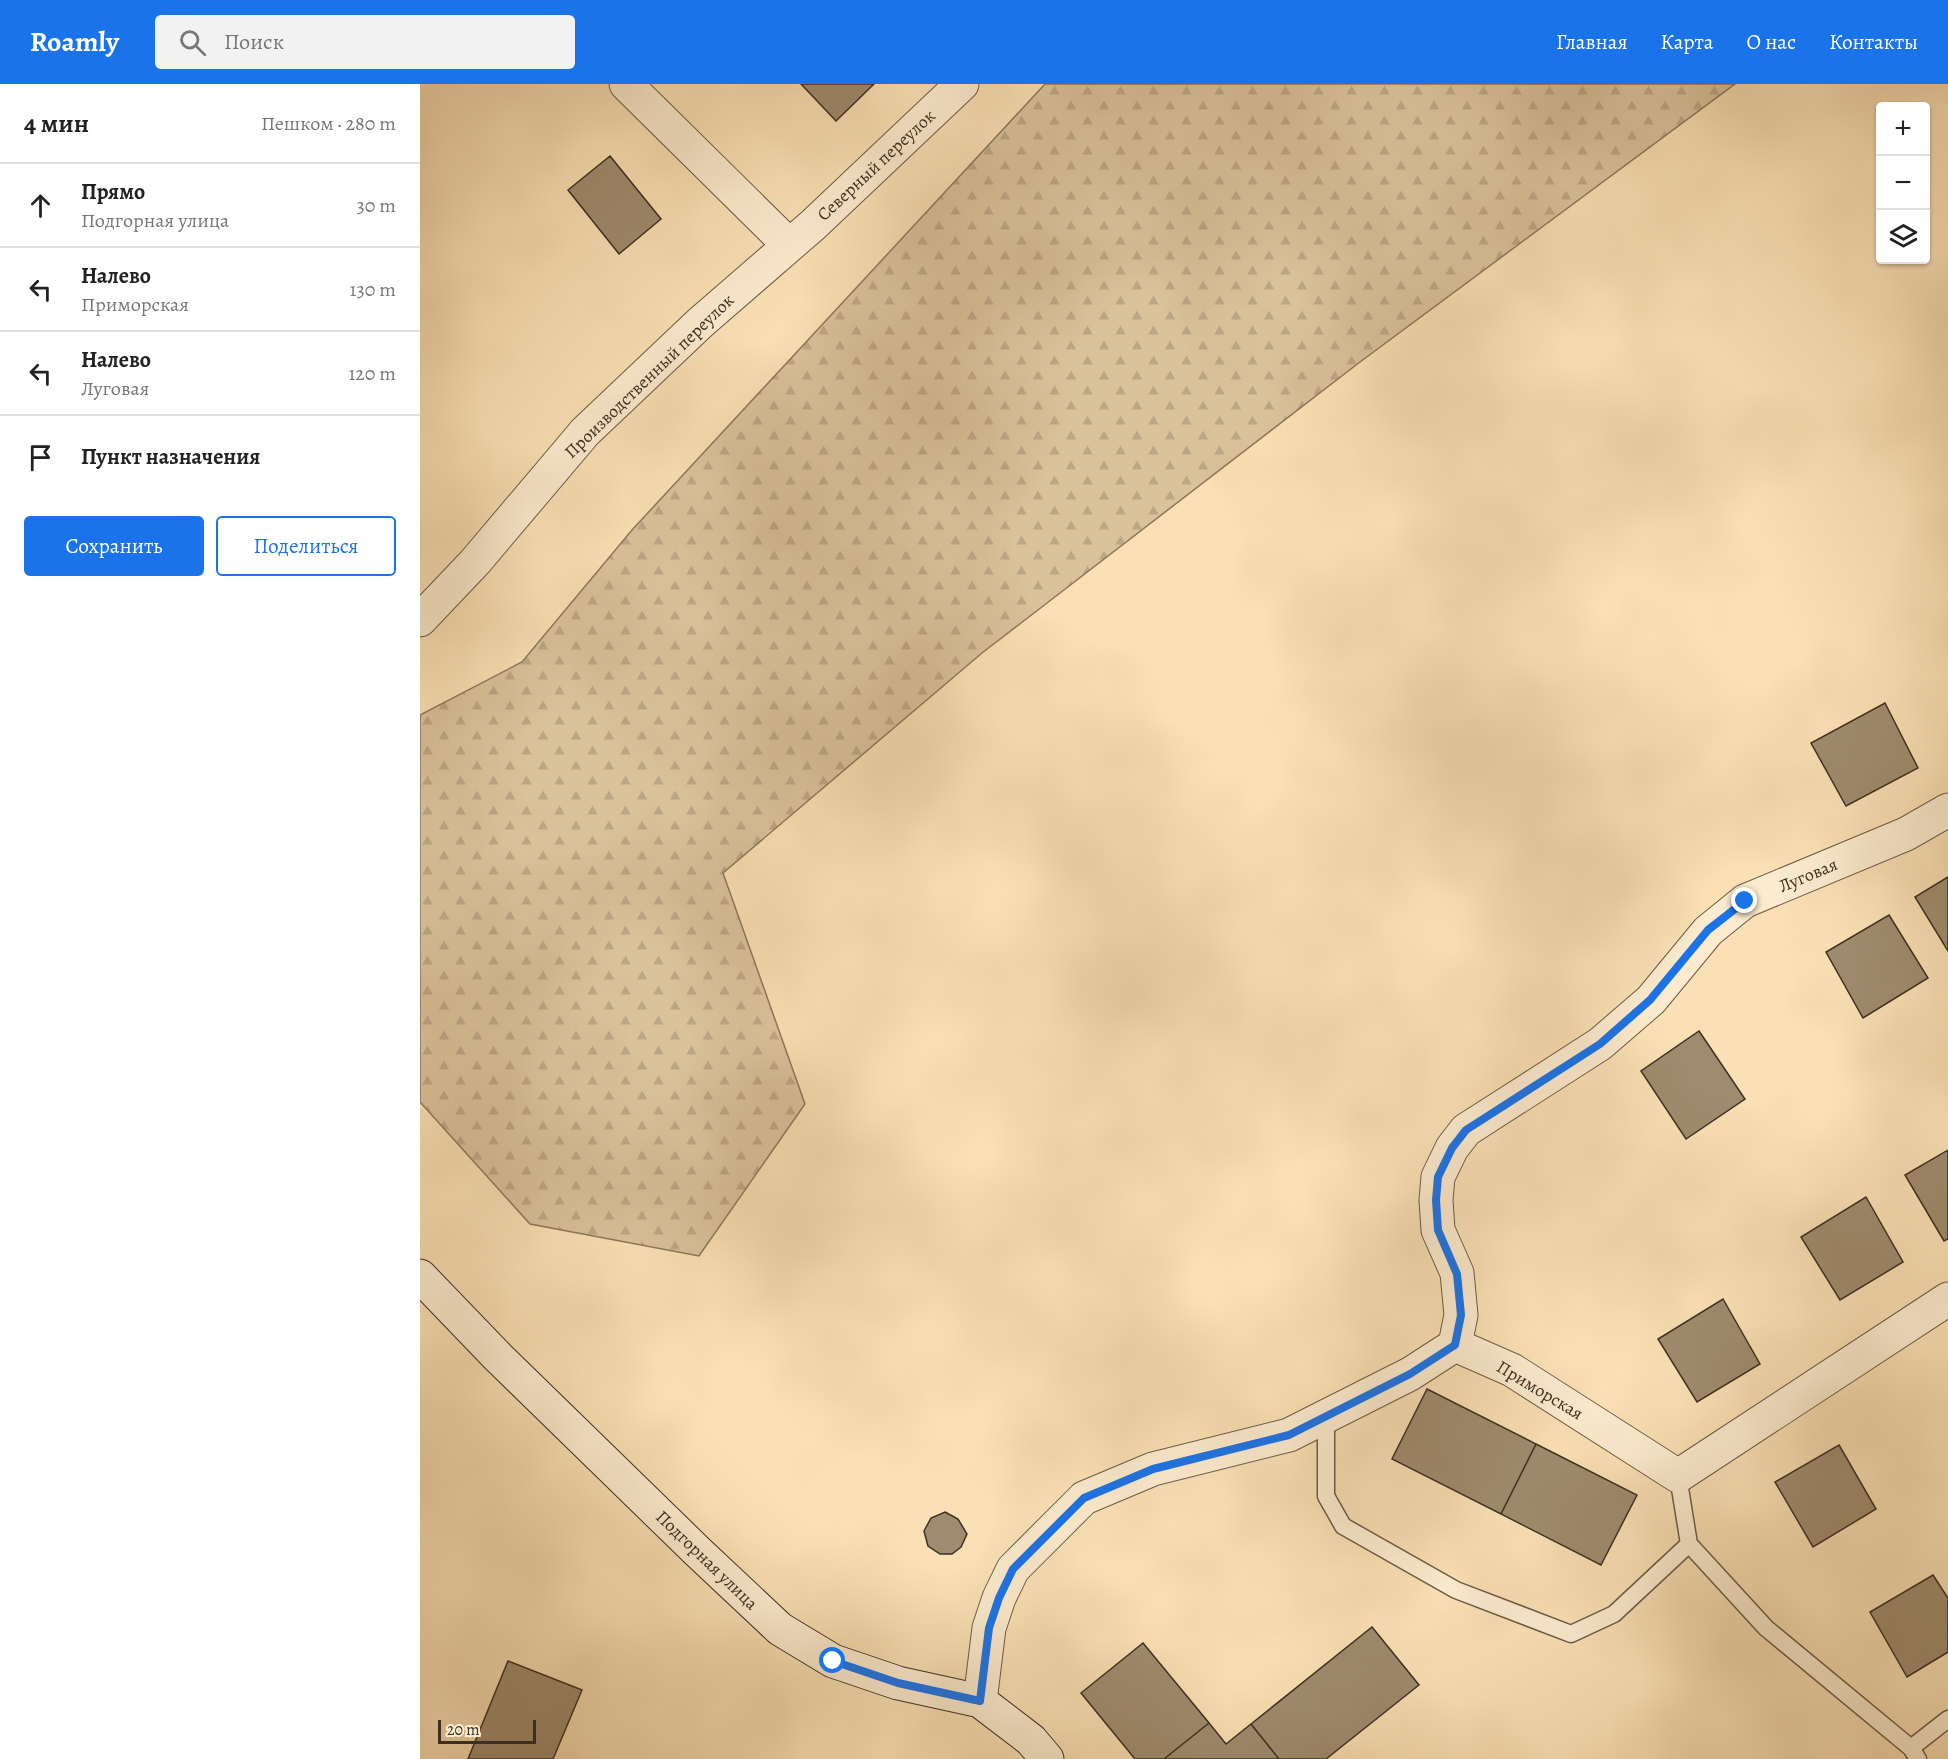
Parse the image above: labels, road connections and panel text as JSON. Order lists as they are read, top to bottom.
{
  "streets": {
    "street": [
      "Северный переулок",
      "Производственный переулок",
      "Луговая",
      "Приморская",
      "Подгорная улица"
    ]
  },
  "crossings": [
    ["Северный переулок", "Производственный переулок"],
    ["Луговая", "Приморская"]
  ],
  "scale_bar": "20 m",
  "page": {
    "header": "Roamly",
    "search": "Поиск",
    "nav": [
      "Главная",
      "Карта",
      "О нас",
      "Контакты"
    ],
    "heading": ["4 мин", "Пешком · 280 m"],
    "map_buttons": ["+", "−"],
    "list": [
      ["Прямо", "Подгорная улица", "30 m"],
      ["Налево", "Приморская", "130 m"],
      ["Налево", "Луговая", "120 m"],
      "Пункт назначения"
    ],
    "buttons": ["Сохранить", "Поделиться"],
    "scale": "20 m"
  }
}
